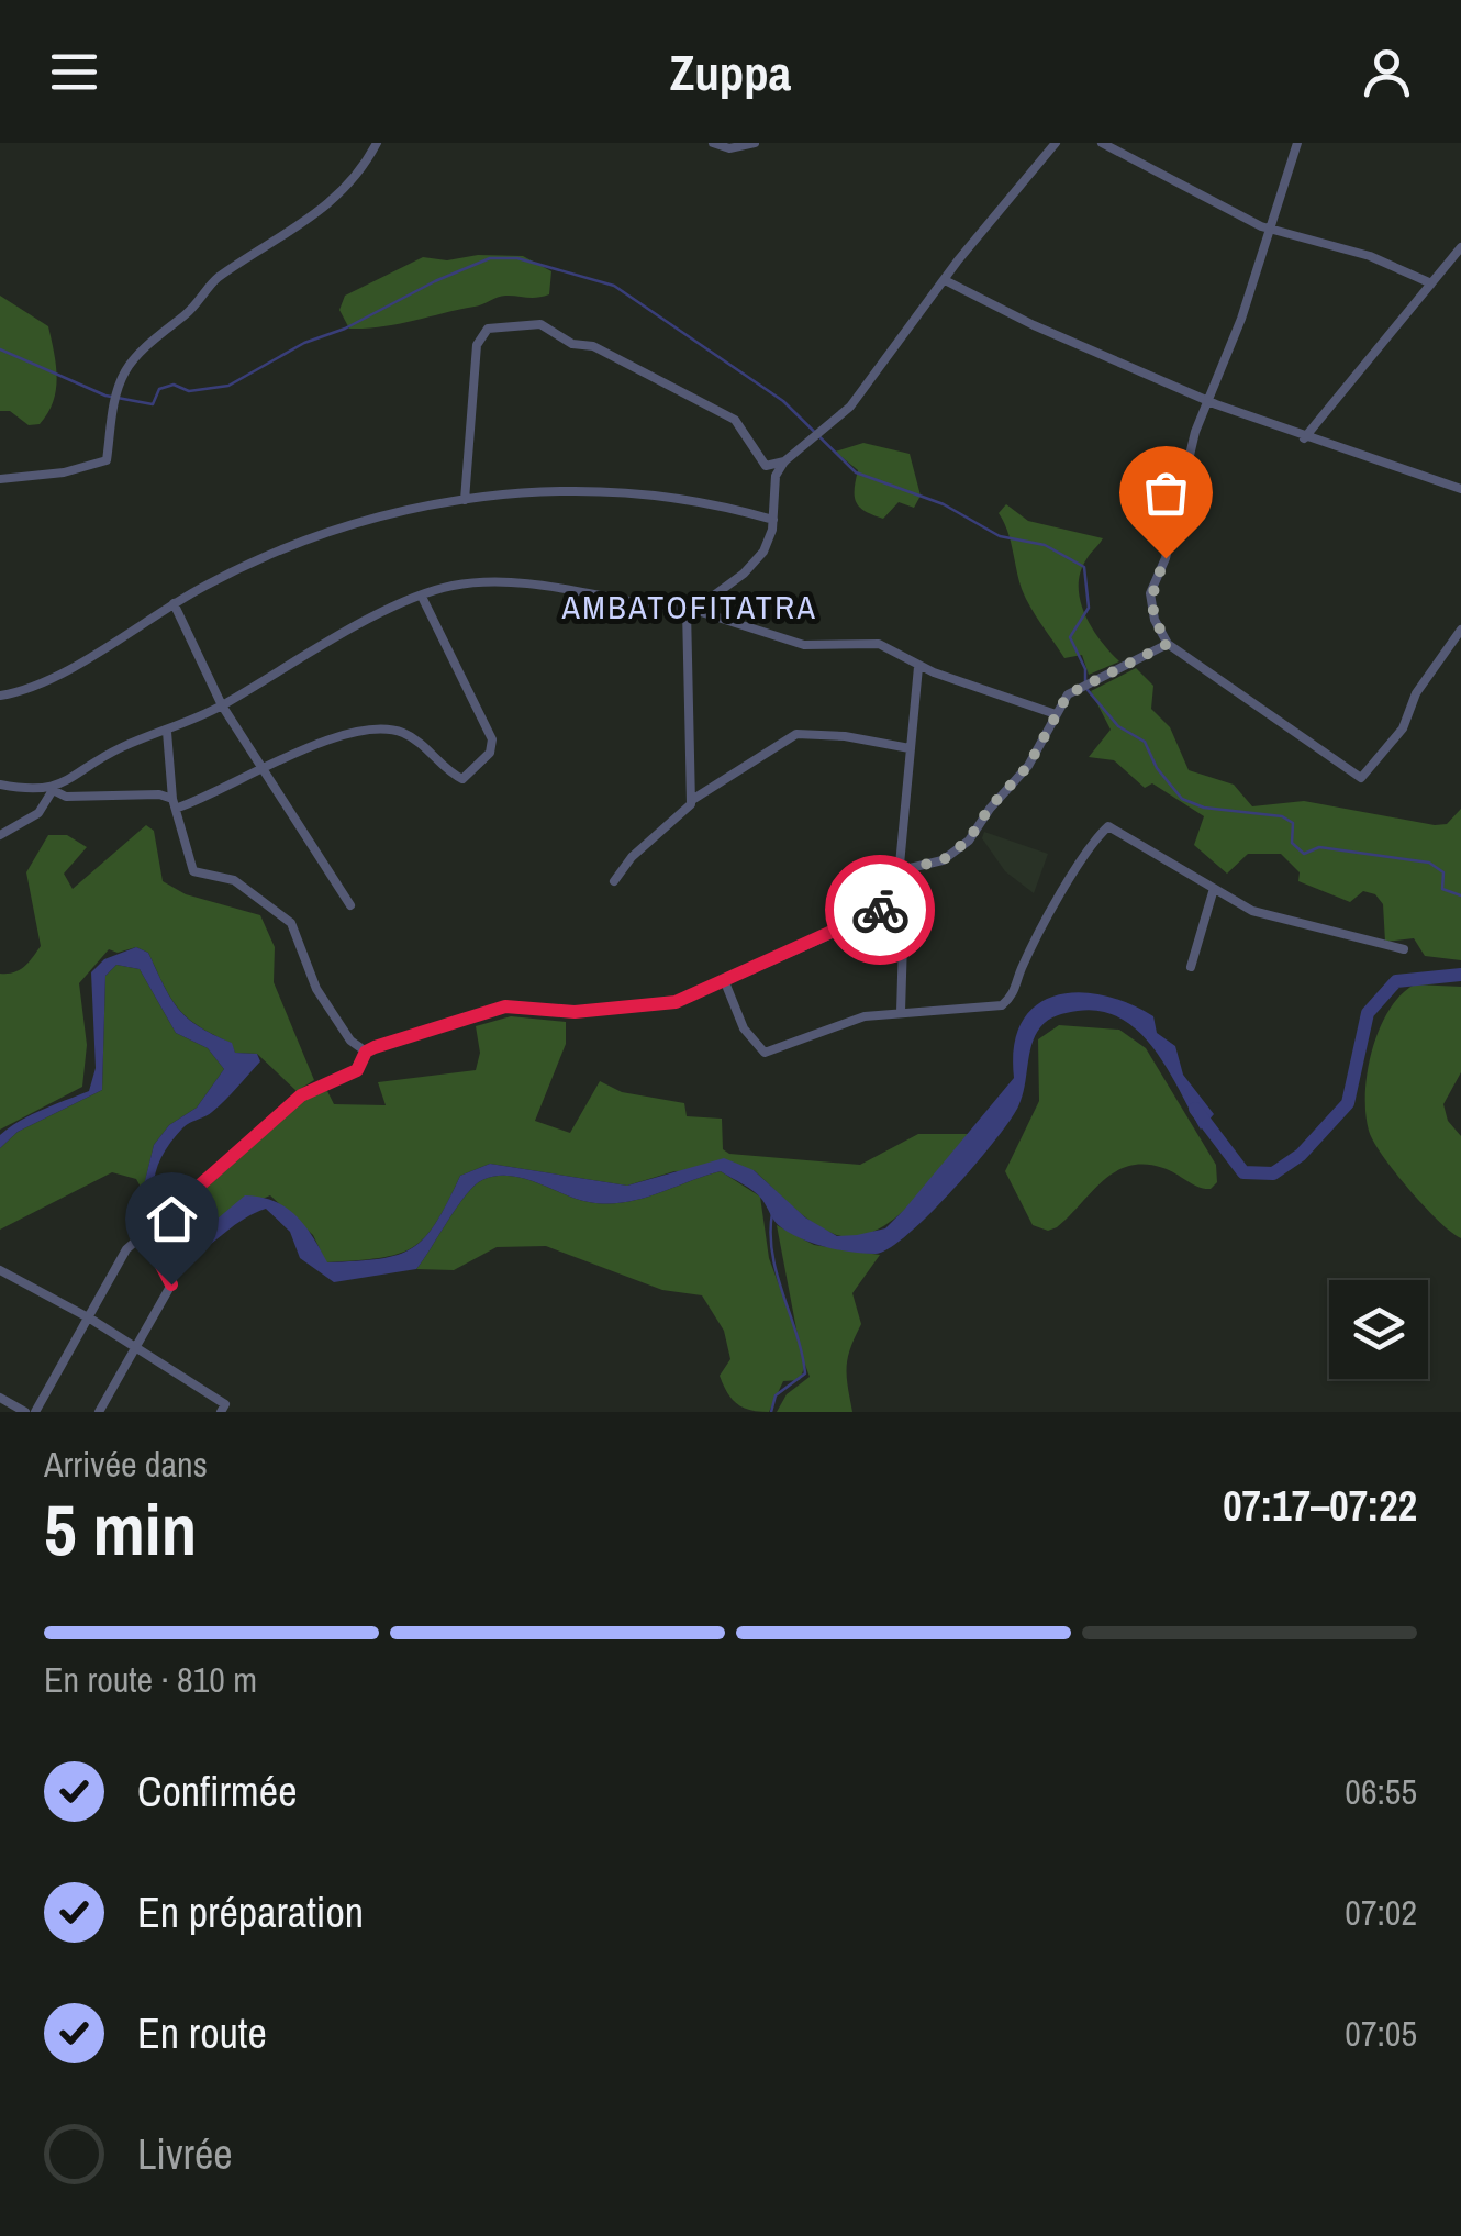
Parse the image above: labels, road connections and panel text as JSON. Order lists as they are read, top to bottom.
{
  "districts": ["AMBATOFITATRA"],
  "page": {
    "header": "Zuppa",
    "heading": ["5 min", "Arrivée dans", "07:17–07:22"],
    "bar": "En route · 810 m",
    "list": [
      ["Confirmée", "06:55"],
      ["En préparation", "07:02"],
      ["En route", "07:05"],
      "Livrée"
    ]
  }
}
